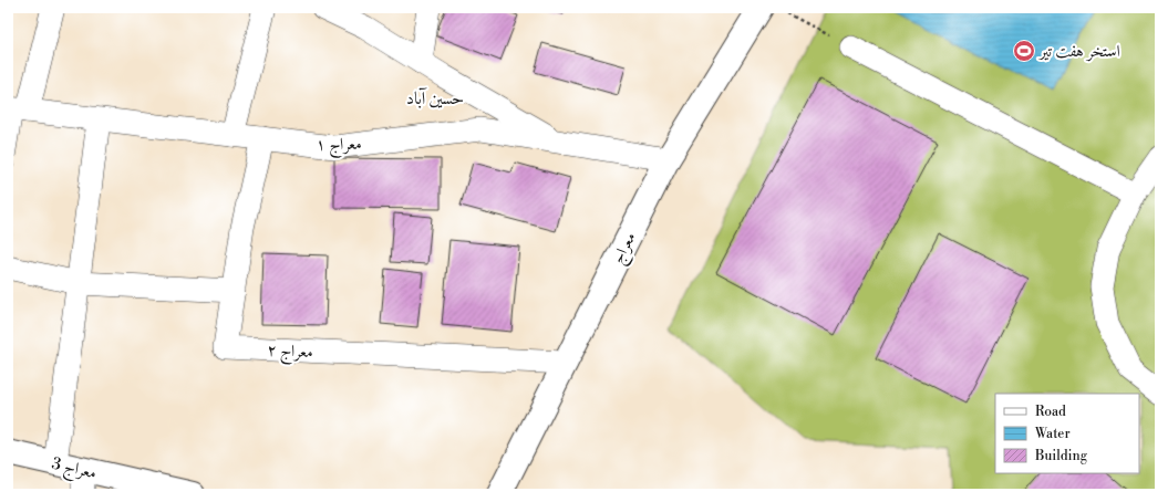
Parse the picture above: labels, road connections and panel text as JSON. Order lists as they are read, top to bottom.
{
  "streets": {
    "street": [
      "معراج ۱",
      "معراج",
      "معراج ۲",
      "معراج 3"
    ]
  },
  "crossings": [
    ["معراج ۱", "معراج"],
    ["معراج ۱", "معراج ۲"],
    ["معراج", "معراج ۲"]
  ],
  "districts": ["حسین آباد"],
  "places": {
    "sports": ["استخر هفت تیر"]
  },
  "legend": ["Road", "Water", "Building"]
}
